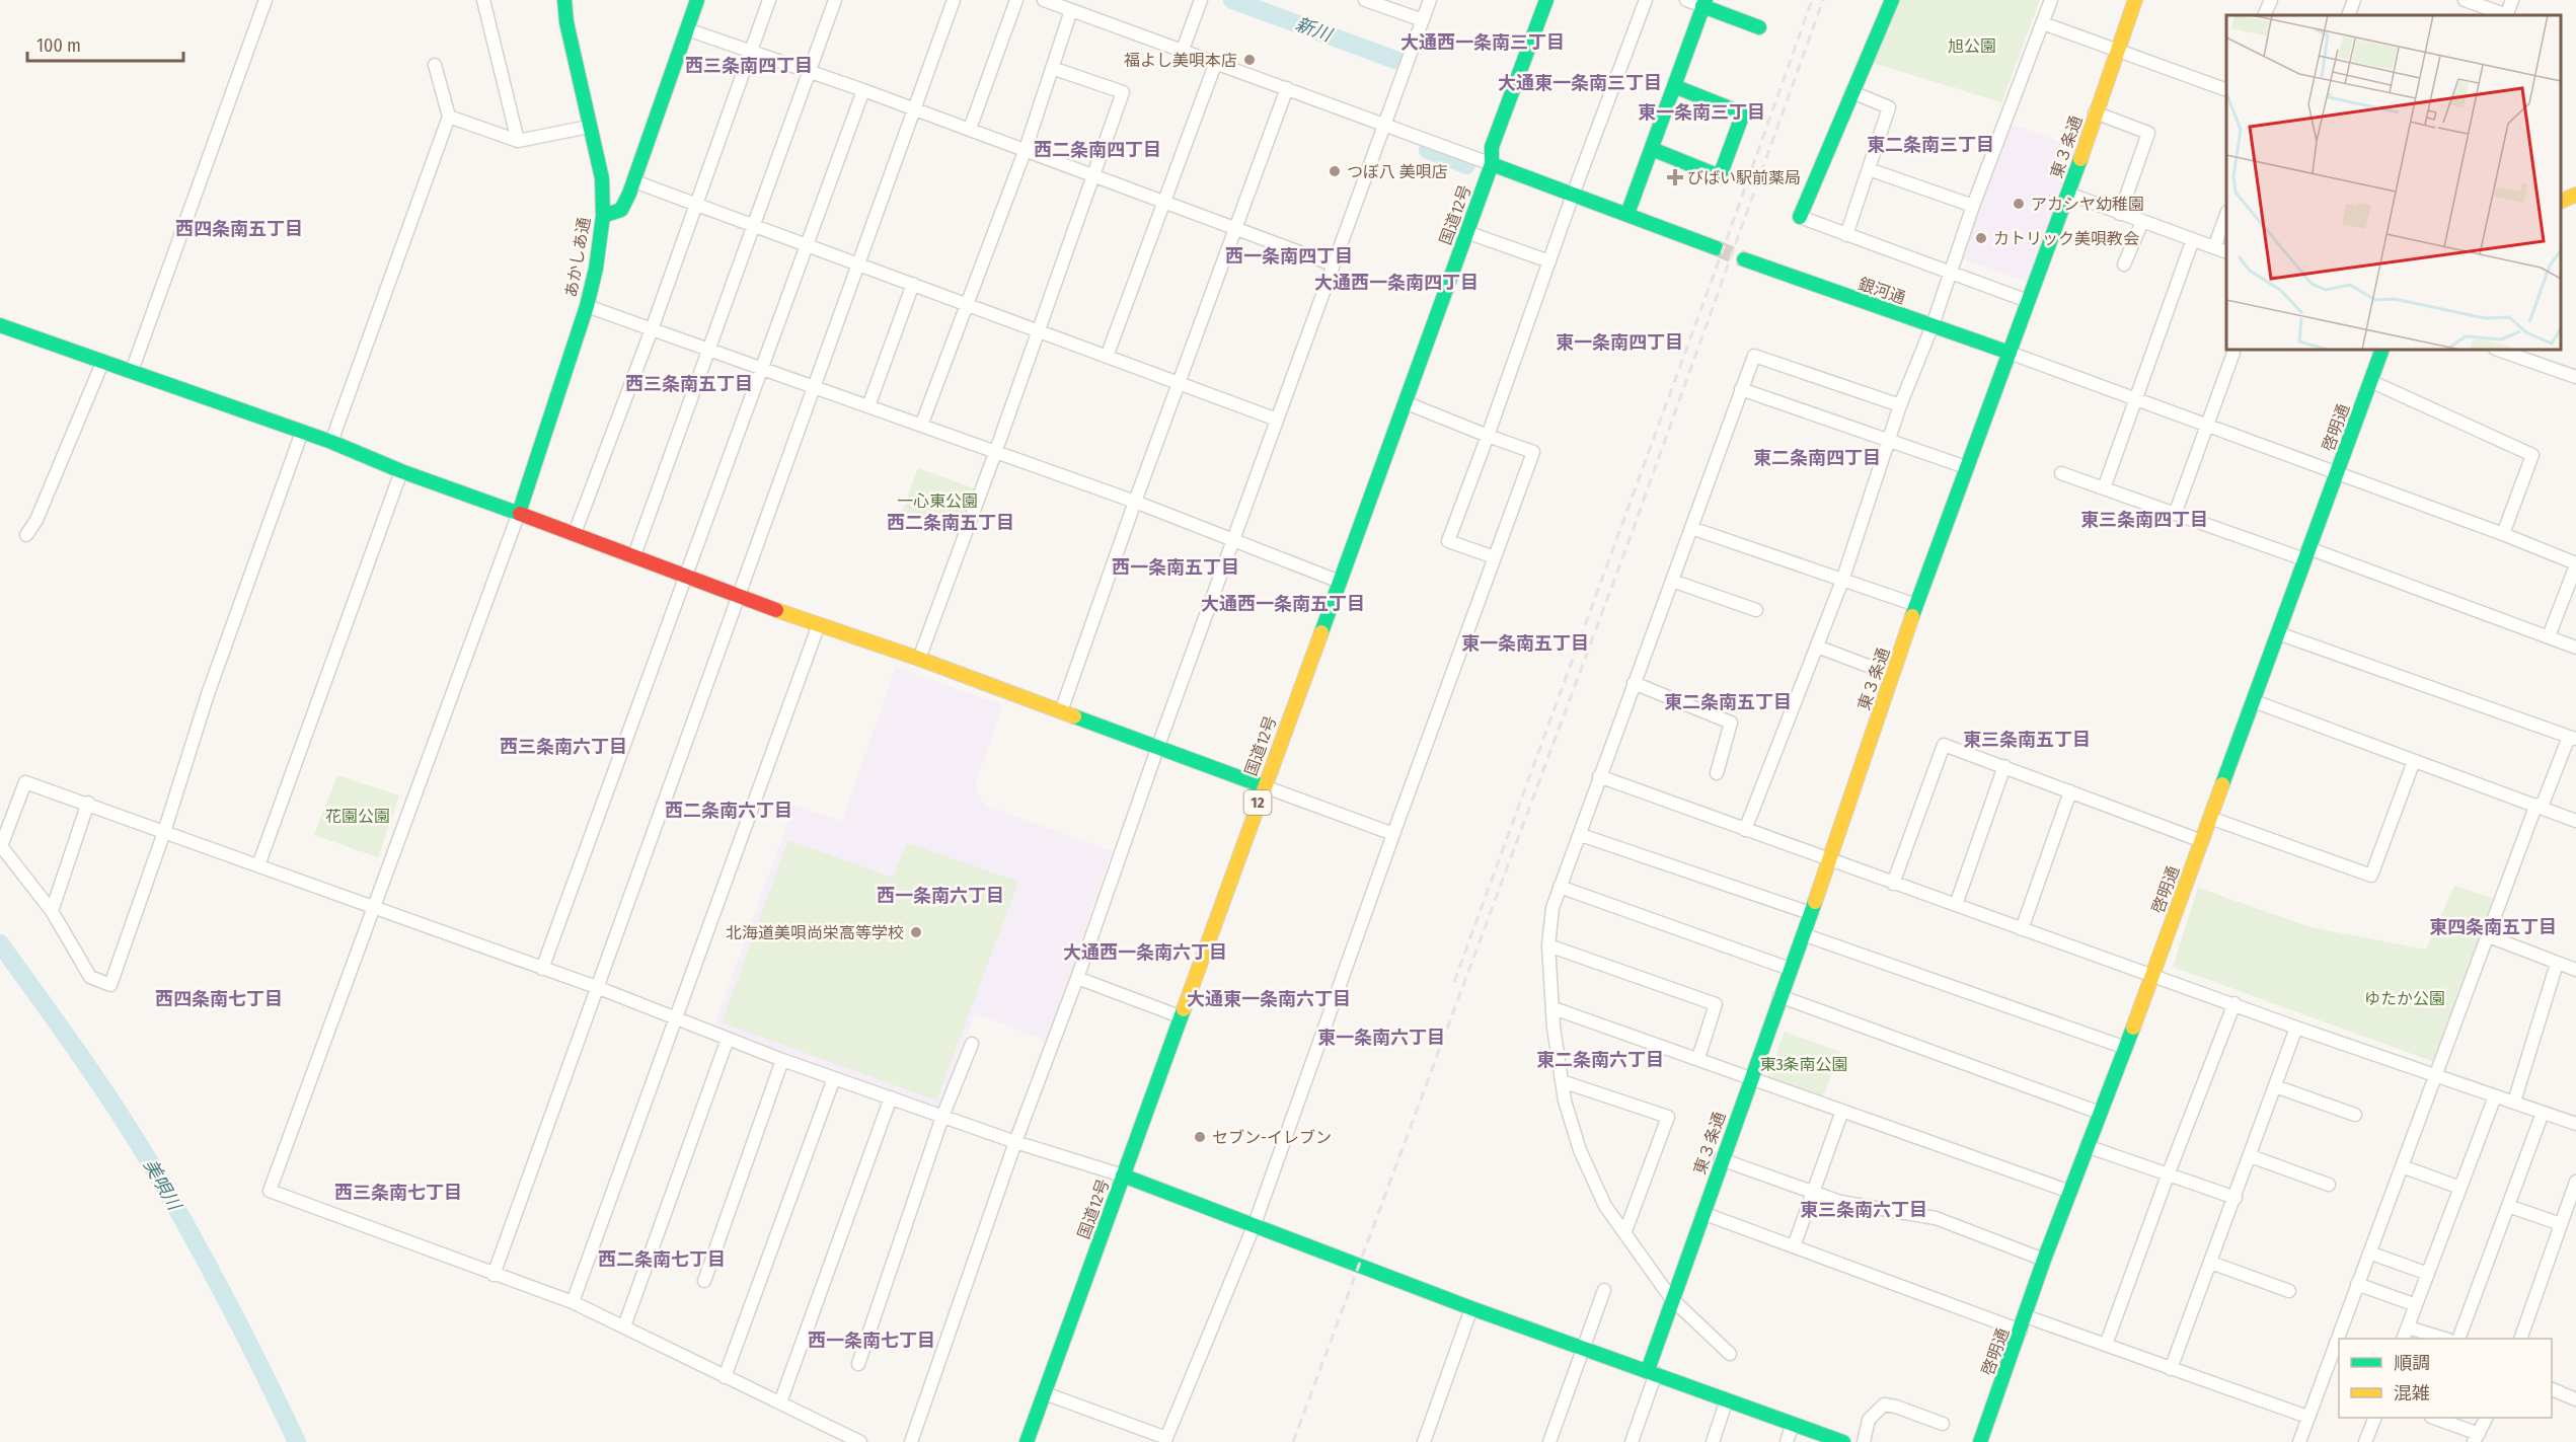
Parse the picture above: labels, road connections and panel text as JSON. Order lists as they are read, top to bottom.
{
  "streets": {
    "main road": [
      "東３条通",
      "国道12号",
      "あかしあ通",
      "銀河通",
      "啓明通",
      "12"
    ]
  },
  "crossings": [
    ["東３条通", "銀河通"]
  ],
  "districts": [
    "大通西一条南三丁目",
    "西三条南四丁目",
    "大通東一条南三丁目",
    "東一条南三丁目",
    "東二条南三丁目",
    "西二条南四丁目",
    "西四条南五丁目",
    "西一条南四丁目",
    "大通西一条南四丁目",
    "東一条南四丁目",
    "西三条南五丁目",
    "東二条南四丁目",
    "東三条南四丁目",
    "西二条南五丁目",
    "西一条南五丁目",
    "大通西一条南五丁目",
    "東一条南五丁目",
    "東二条南五丁目",
    "東三条南五丁目",
    "西三条南六丁目",
    "西二条南六丁目",
    "西一条南六丁目",
    "東四条南五丁目",
    "大通西一条南六丁目",
    "西四条南七丁目",
    "大通東一条南六丁目",
    "東一条南六丁目",
    "東二条南六丁目",
    "西三条南七丁目",
    "東三条南六丁目",
    "西二条南七丁目",
    "西一条南七丁目"
  ],
  "water": ["新川", "美唄川"],
  "parks": [
    "旭公園",
    "一心東公園",
    "花園公園",
    "ゆたか公園",
    "東3条南公園"
  ],
  "places": {
    "other": [
      "福よし美唄本店",
      "つぼ八 美唄店",
      "アカシヤ幼稚園",
      "カトリック美唄教会",
      "北海道美唄尚栄高等学校",
      "セブン-イレブン"
    ],
    "health": ["びばい駅前薬局"]
  },
  "legend": ["順調", "混雑"],
  "scale_bar": "100 m"
}
